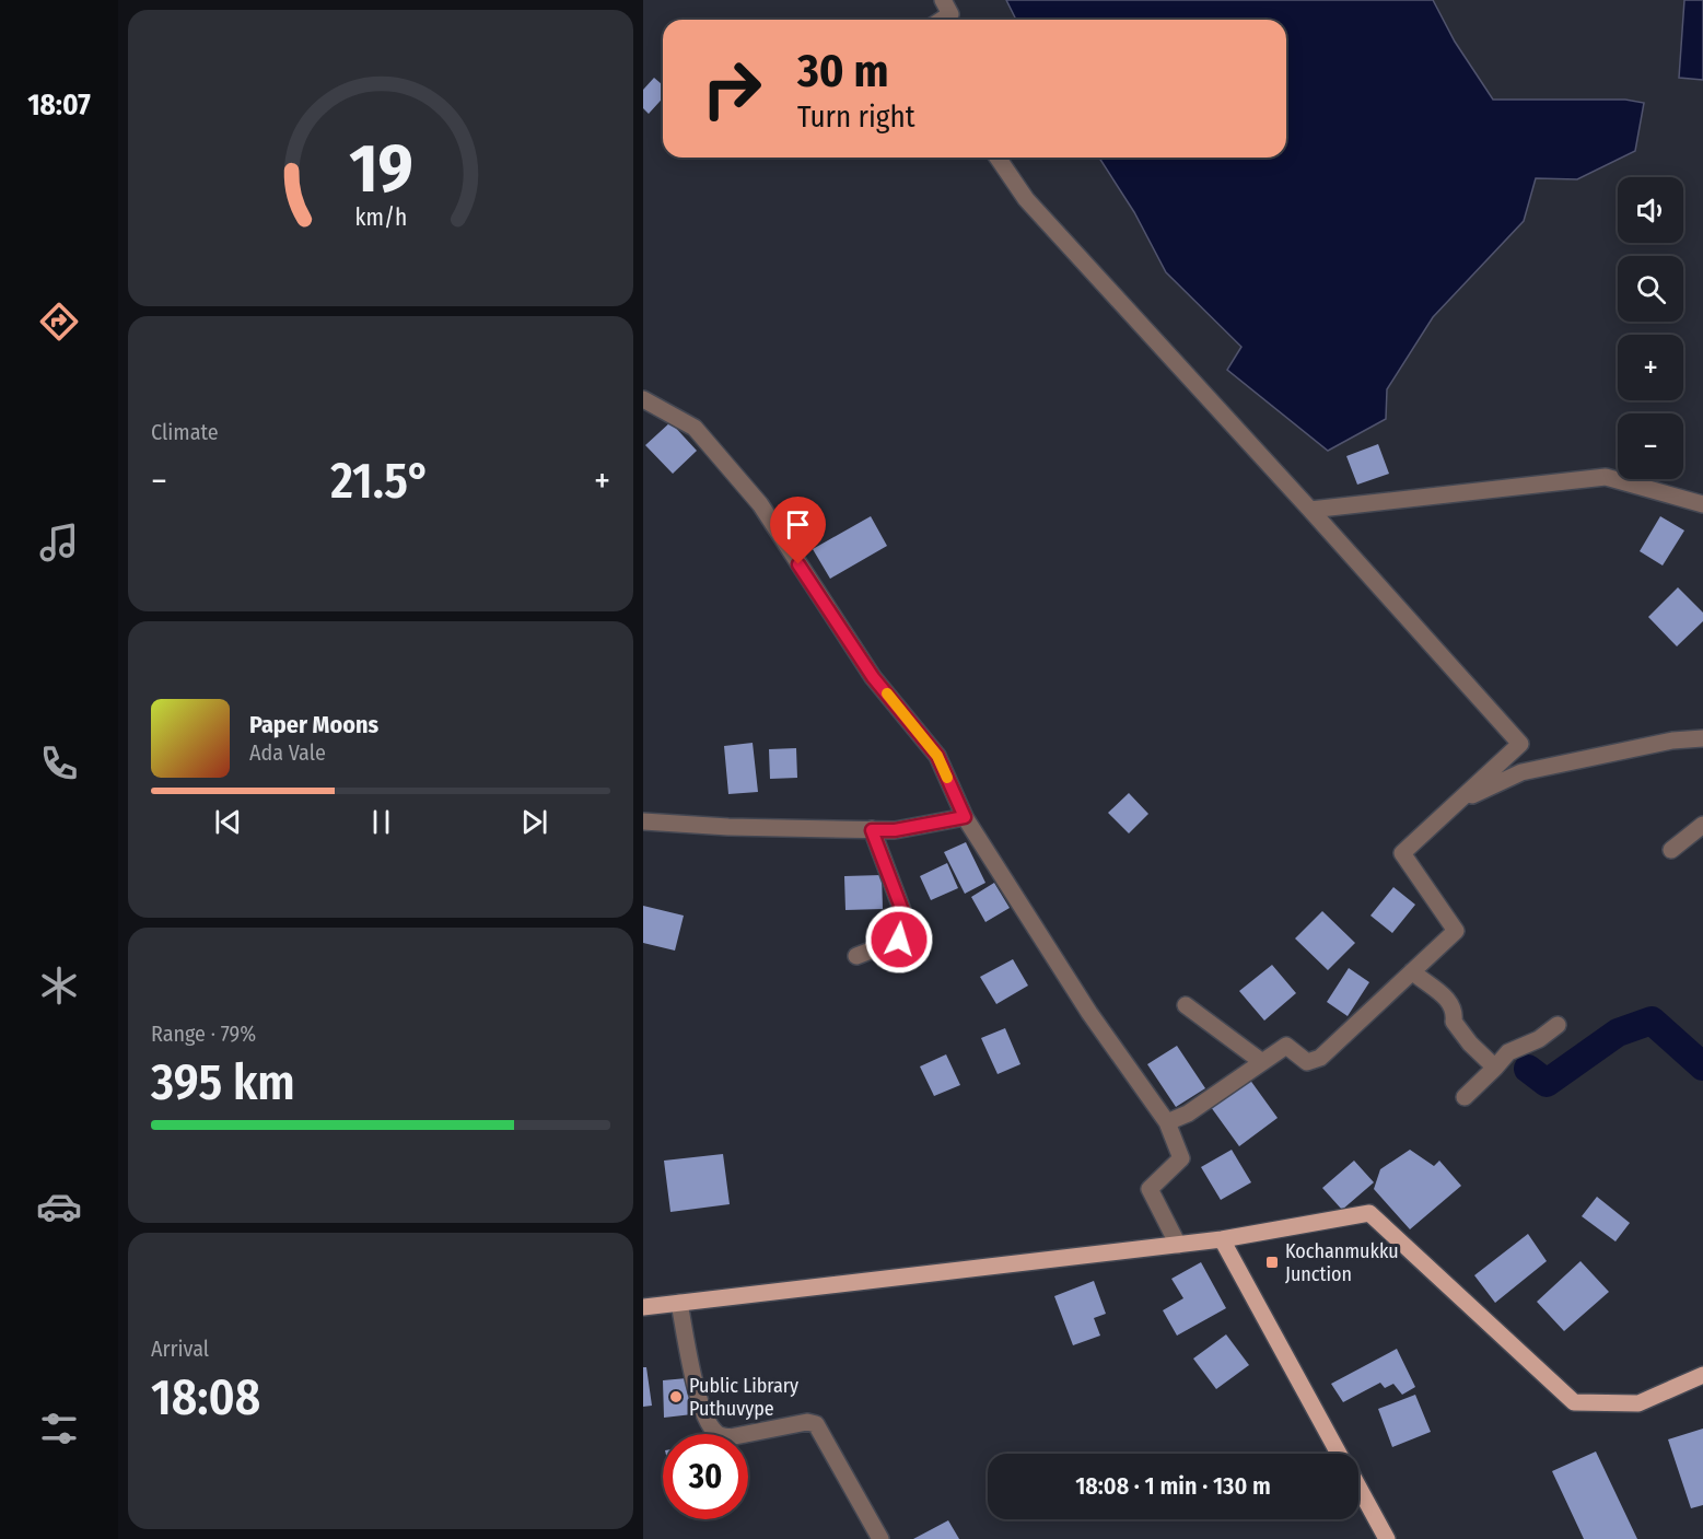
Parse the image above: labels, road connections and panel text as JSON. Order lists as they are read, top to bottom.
{
  "places": {
    "transit": ["Kochanmukku Junction"],
    "other": ["Public Library Puthuvype"]
  },
  "page": {
    "tabs": "18:07",
    "turn": ["30 m", "Turn right"],
    "map_buttons": ["+", "−"],
    "tile": [
      "Climate",
      ["Range · 79%", "395 km"],
      ["Arrival", "18:08"]
    ],
    "heat": ["−", "21.5°", "+"],
    "song": ["Paper Moons", "Ada Vale"],
    "limit": "30",
    "trip": "18:08 · 1 min · 130 m",
    "gauge": ["19", "km/h"]
  }
}
